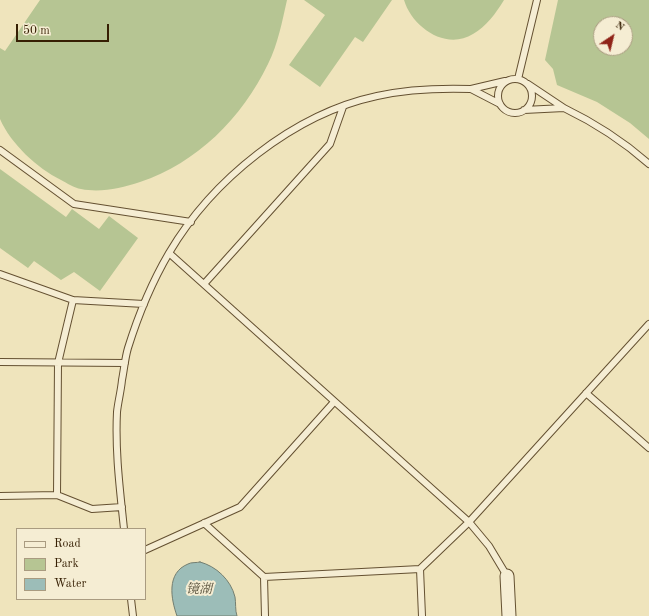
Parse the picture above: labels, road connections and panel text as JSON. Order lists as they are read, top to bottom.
{
  "water": ["镜湖"],
  "legend": ["Road", "Park", "Water"],
  "scale_bar": "50 m",
  "north": "top right"
}
